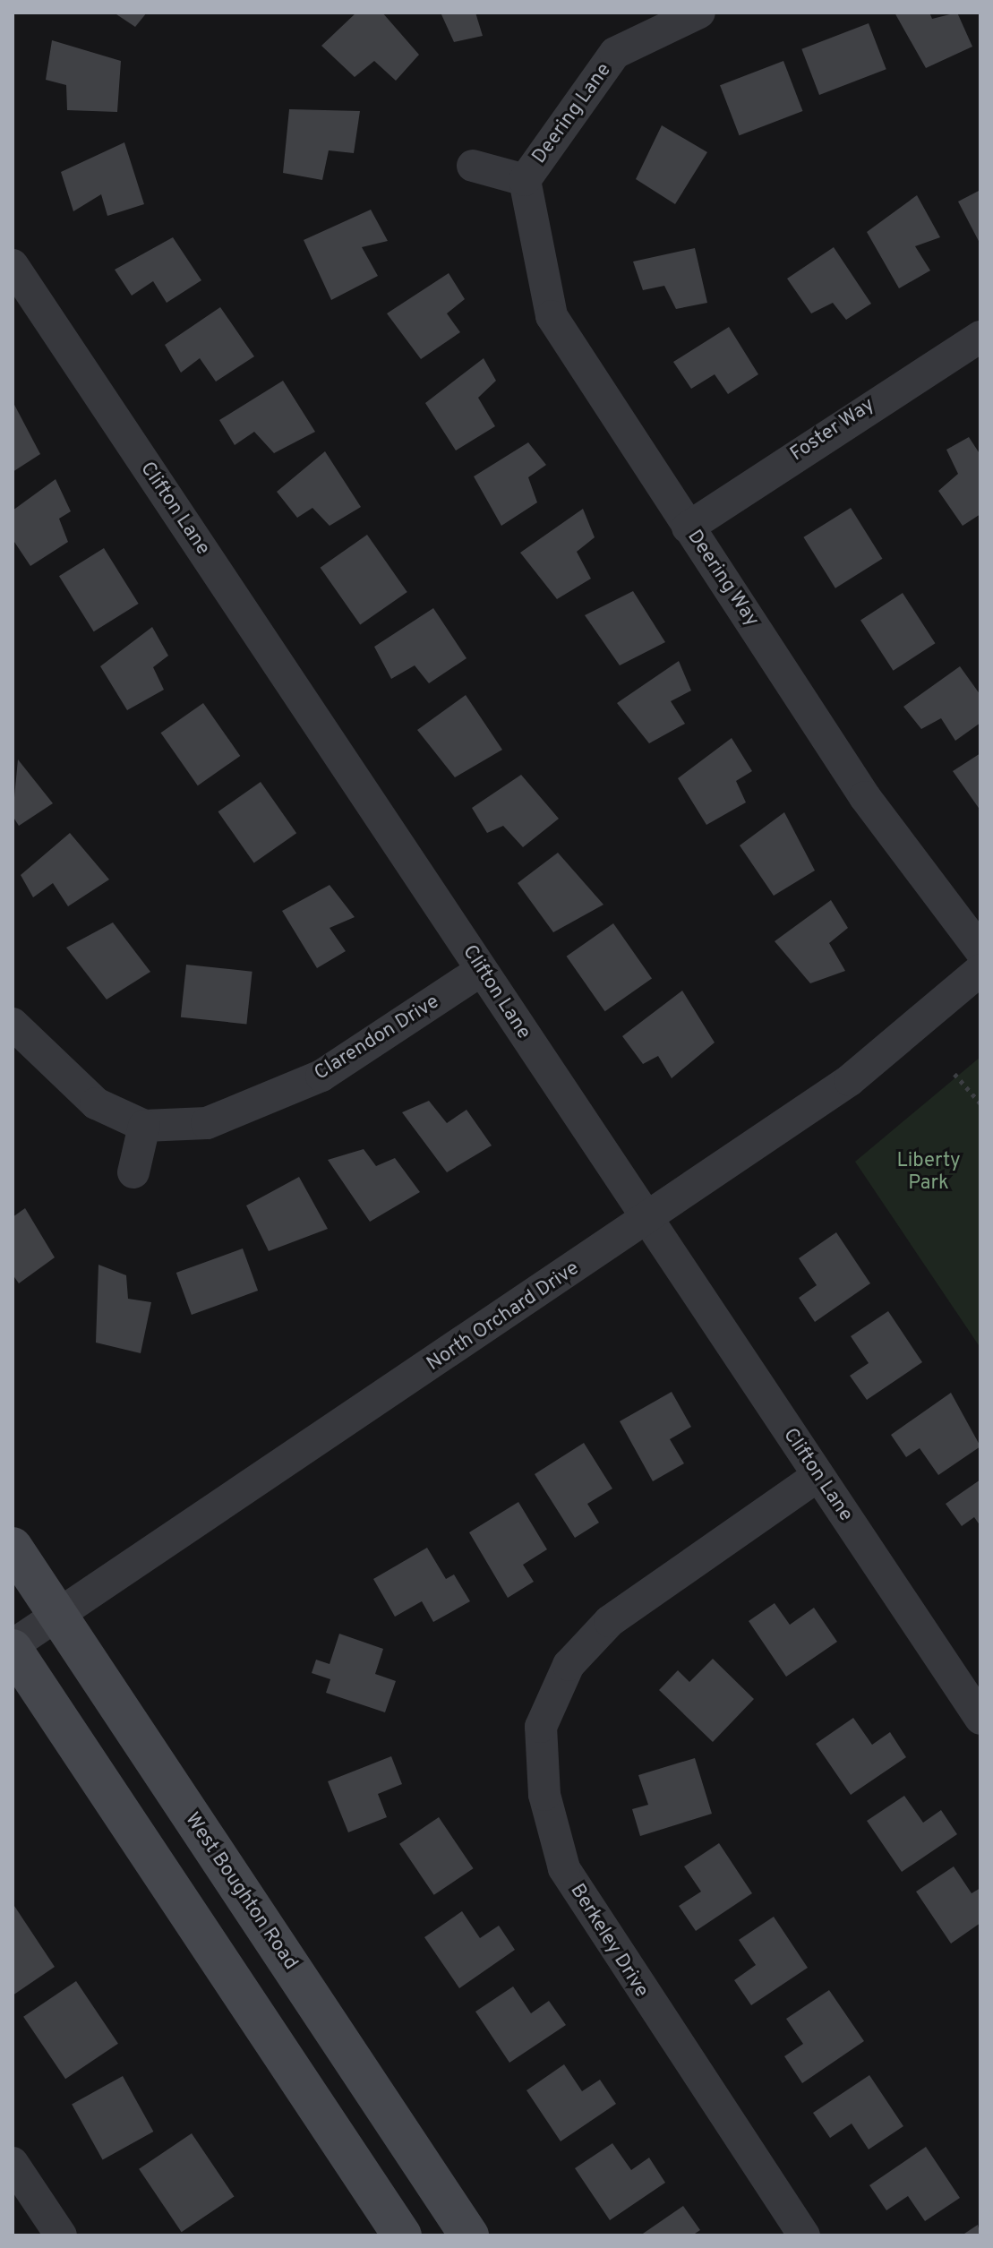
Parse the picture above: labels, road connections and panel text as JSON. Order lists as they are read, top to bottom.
{
  "streets": {
    "main road": ["West Boughton Road"],
    "street": [
      "Deering Lane",
      "Foster Way",
      "Clifton Lane",
      "Deering Way",
      "Clarendon Drive",
      "North Orchard Drive",
      "Berkeley Drive"
    ]
  },
  "crossings": [
    ["Deering Lane", "Deering Way"],
    ["Foster Way", "Deering Way"],
    ["Clifton Lane", "Clarendon Drive"],
    ["Clifton Lane", "North Orchard Drive"],
    ["Clifton Lane", "Berkeley Drive"],
    ["North Orchard Drive", "West Boughton Road"]
  ],
  "parks": ["Liberty Park"]
}
